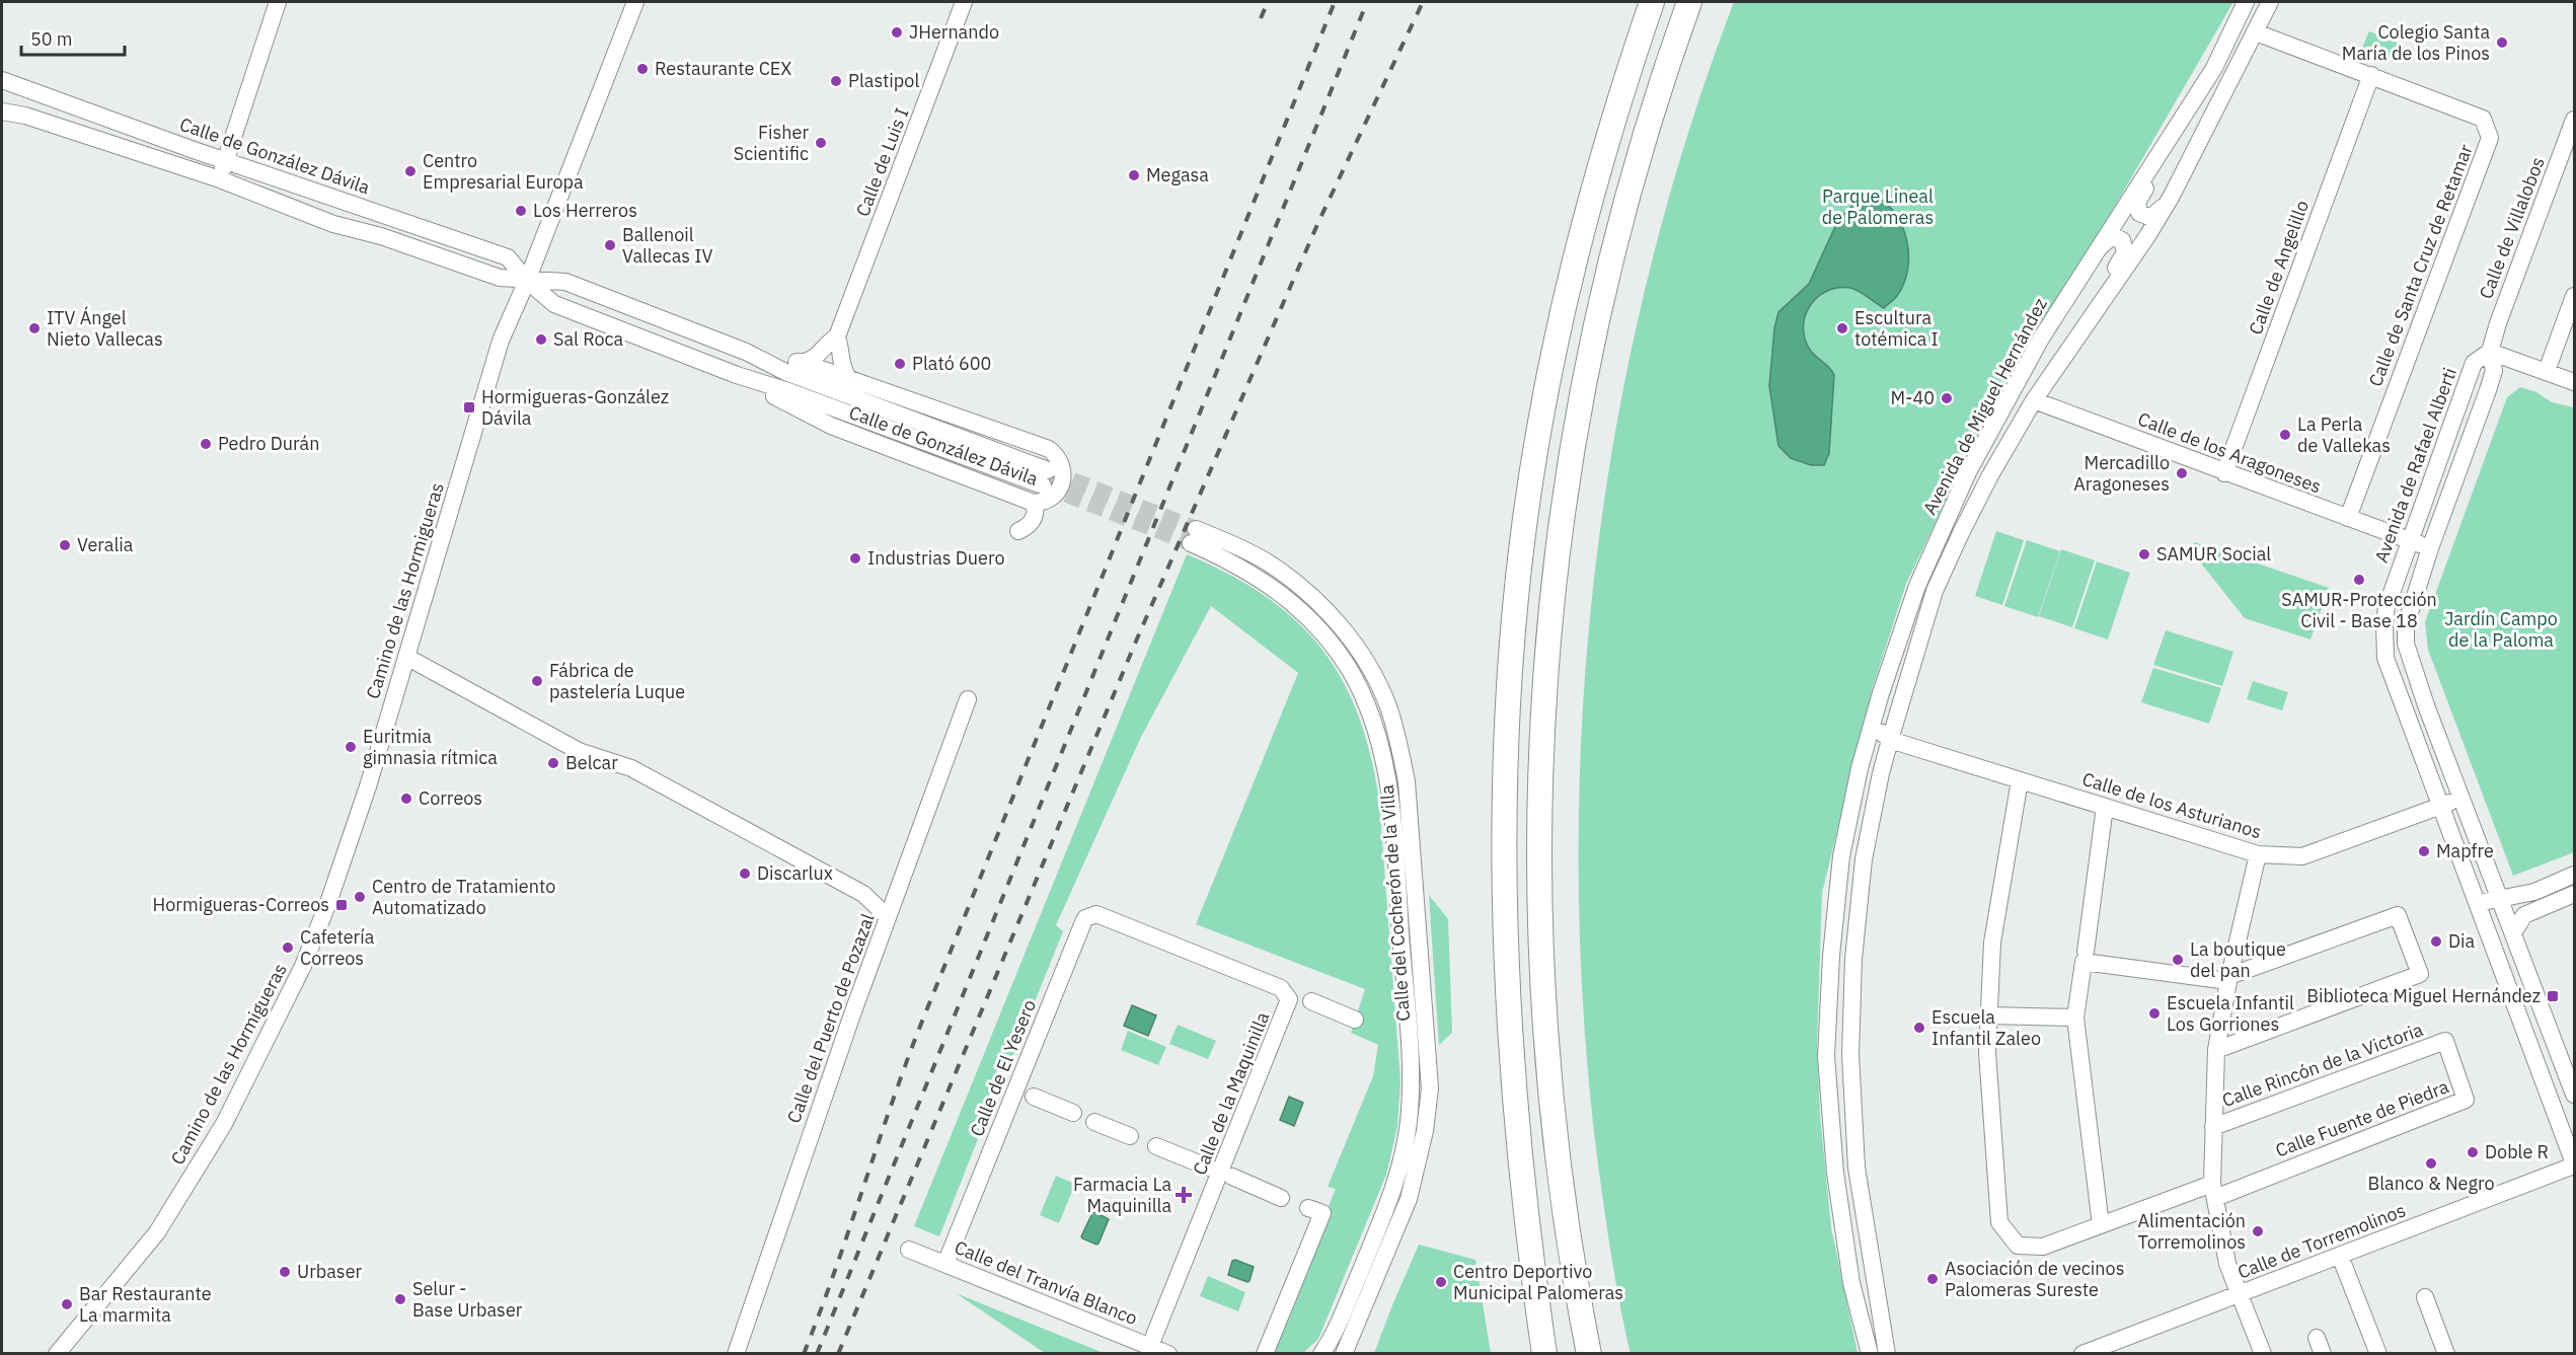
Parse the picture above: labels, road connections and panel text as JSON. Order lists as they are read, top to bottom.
{
  "streets": {
    "street": [
      "Calle de González Dávila",
      "Calle de Luis I",
      "Calle de Villalobos",
      "Calle de Santa Cruz de Retamar",
      "Calle de Angelillo",
      "Avenida de Miguel Hernández",
      "Calle de los Aragoneses",
      "Avenida de Rafael Alberti",
      "Camino de las Hormigueras",
      "Calle de los Asturianos",
      "Calle del Cocherón de la Villa",
      "Calle del Puerto de Pozazal",
      "Calle Rincón de la Victoria",
      "Calle de El Yesero",
      "Calle de la Maquinilla",
      "Calle Fuente de Piedra",
      "Calle de Torremolinos",
      "Calle del Tranvía Blanco"
    ]
  },
  "crossings": [
    ["Calle de González Dávila", "Calle de Luis I"],
    ["Calle de González Dávila", "Camino de las Hormigueras"],
    ["Calle de Villalobos", "Avenida de Rafael Alberti"],
    ["Calle de Santa Cruz de Retamar", "Calle de Angelillo"],
    ["Calle de Santa Cruz de Retamar", "Avenida de Miguel Hernández"],
    ["Calle de Santa Cruz de Retamar", "Calle de los Aragoneses"],
    ["Calle de Angelillo", "Calle de los Aragoneses"],
    ["Avenida de Miguel Hernández", "Calle de los Aragoneses"],
    ["Avenida de Miguel Hernández", "Calle de los Asturianos"],
    ["Calle de los Aragoneses", "Avenida de Rafael Alberti"],
    ["Avenida de Rafael Alberti", "Calle de los Asturianos"],
    ["Avenida de Rafael Alberti", "Calle de Torremolinos"],
    ["Calle Rincón de la Victoria", "Calle Fuente de Piedra"],
    ["Calle de El Yesero", "Calle de la Maquinilla"],
    ["Calle de El Yesero", "Calle del Tranvía Blanco"],
    ["Calle de la Maquinilla", "Calle del Tranvía Blanco"]
  ],
  "parks": ["Parque Lineal de Palomeras", "Jardín Campo de la Paloma"],
  "places": {
    "other": [
      "JHernando",
      "Colegio Santa María de los Pinos",
      "Restaurante CEX",
      "Plastipol",
      "Fisher Scientific",
      "Centro Empresarial Europa",
      "Megasa",
      "Los Herreros",
      "Ballenoil Vallecas IV",
      "ITV Ángel Nieto Vallecas",
      "Escultura totémica I",
      "Sal Roca",
      "Plató 600",
      "M-40",
      "La Perla de Vallekas",
      "Pedro Durán",
      "Mercadillo Aragoneses",
      "Veralia",
      "SAMUR Social",
      "Industrias Duero",
      "SAMUR-Protección Civil - Base 18",
      "Fábrica de pastelería Luque",
      "Euritmia gimnasia rítmica",
      "Belcar",
      "Correos",
      "Mapfre",
      "Discarlux",
      "Centro de Tratamiento Automatizado",
      "Dia",
      "Cafetería Correos",
      "La boutique del pan",
      "Escuela Infantil Los Gorriones",
      "Escuela Infantil Zaleo",
      "Doble R",
      "Blanco & Negro",
      "Alimentación Torremolinos",
      "Urbaser",
      "Asociación de vecinos Palomeras Sureste",
      "Centro Deportivo Municipal Palomeras",
      "Selur - Base Urbaser",
      "Bar Restaurante La marmita"
    ],
    "transit": ["Hormigueras-González Dávila", "Hormigueras-Correos", "Biblioteca Miguel Hernández"],
    "health": ["Farmacia La Maquinilla"]
  },
  "scale_bar": "50 m"
}
